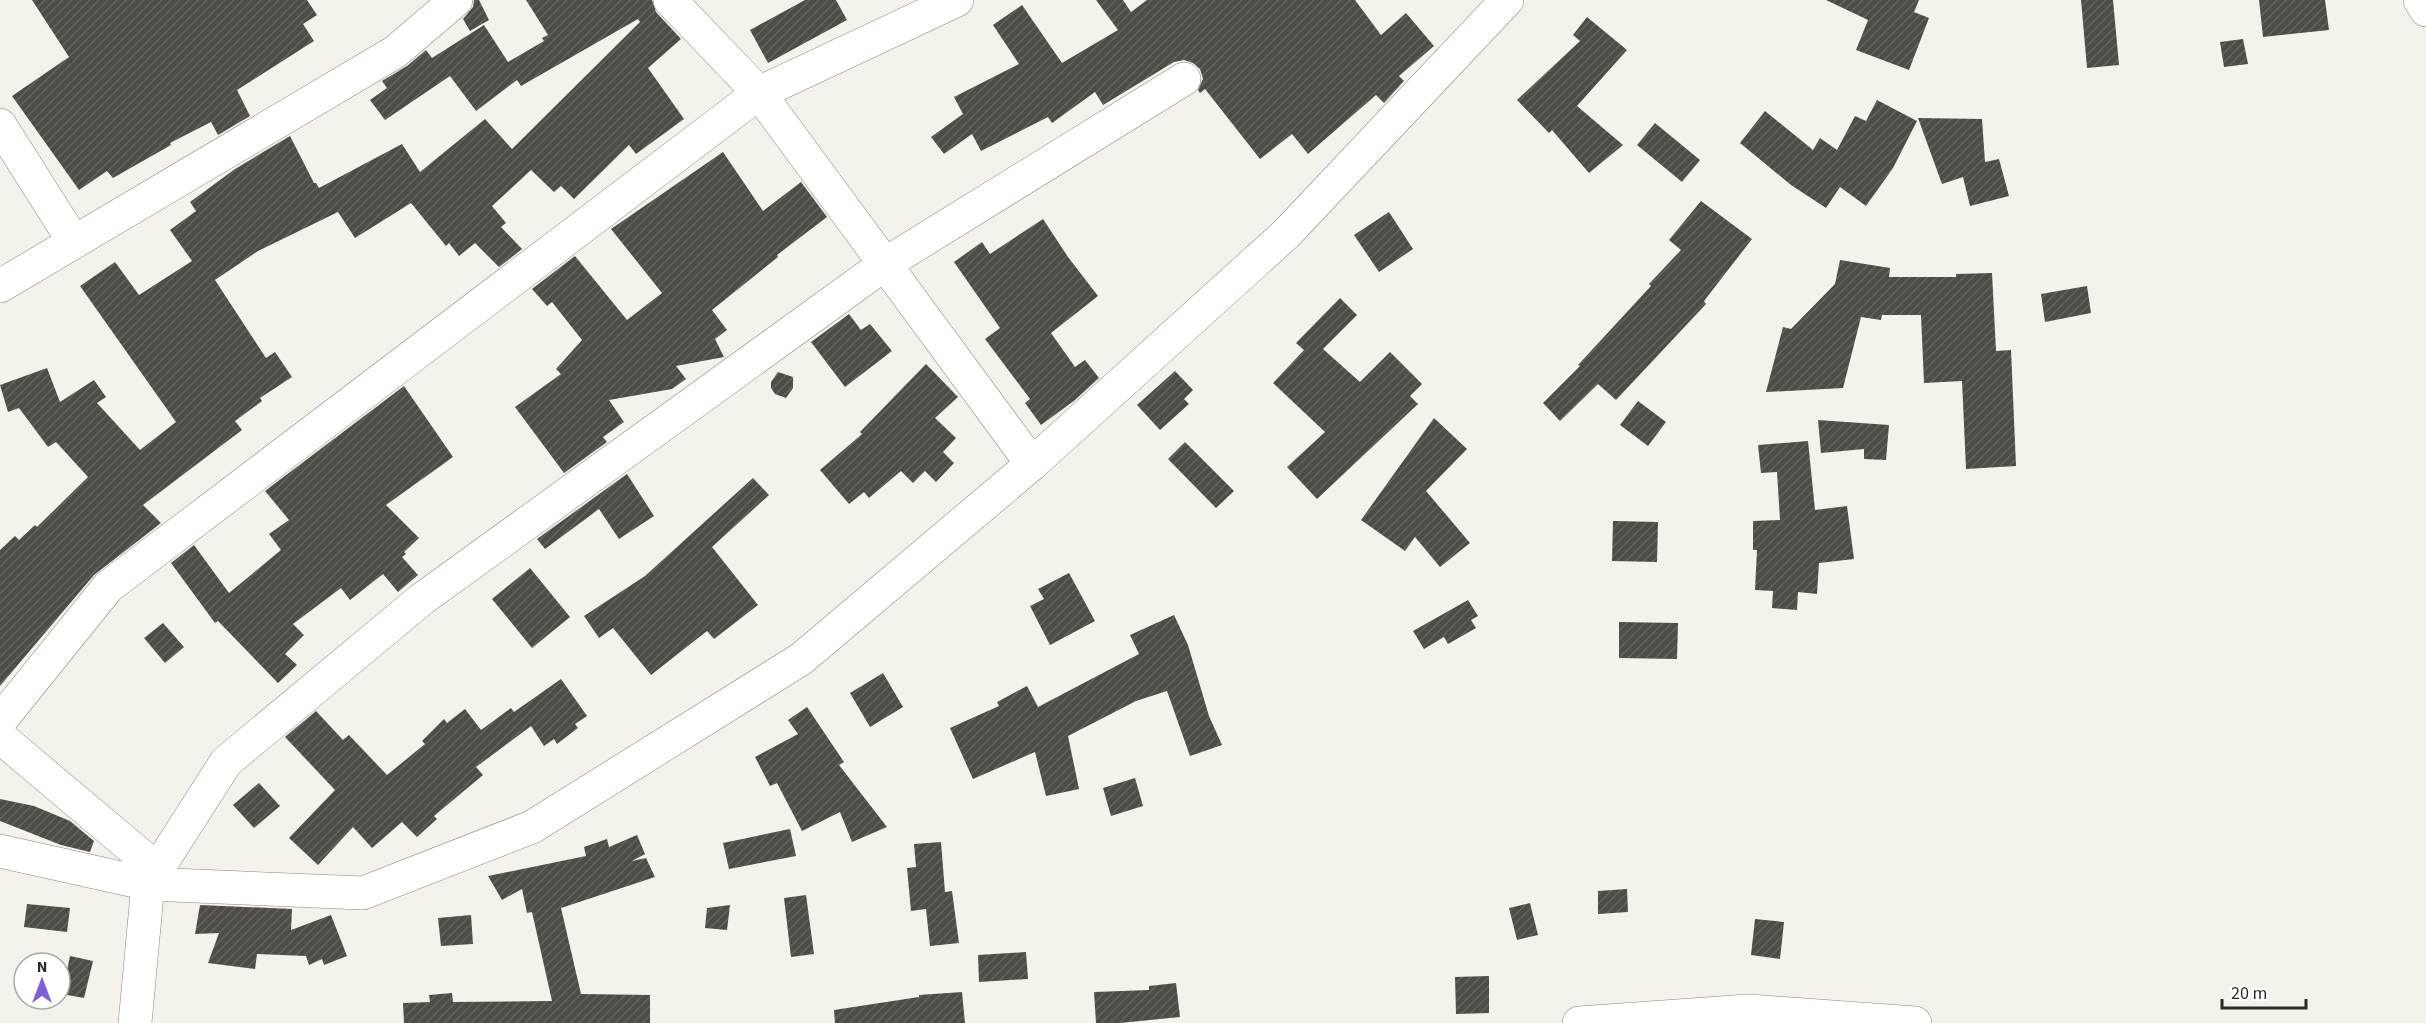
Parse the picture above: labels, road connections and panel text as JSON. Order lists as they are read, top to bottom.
{
  "scale_bar": "20 m",
  "north": "top"
}
